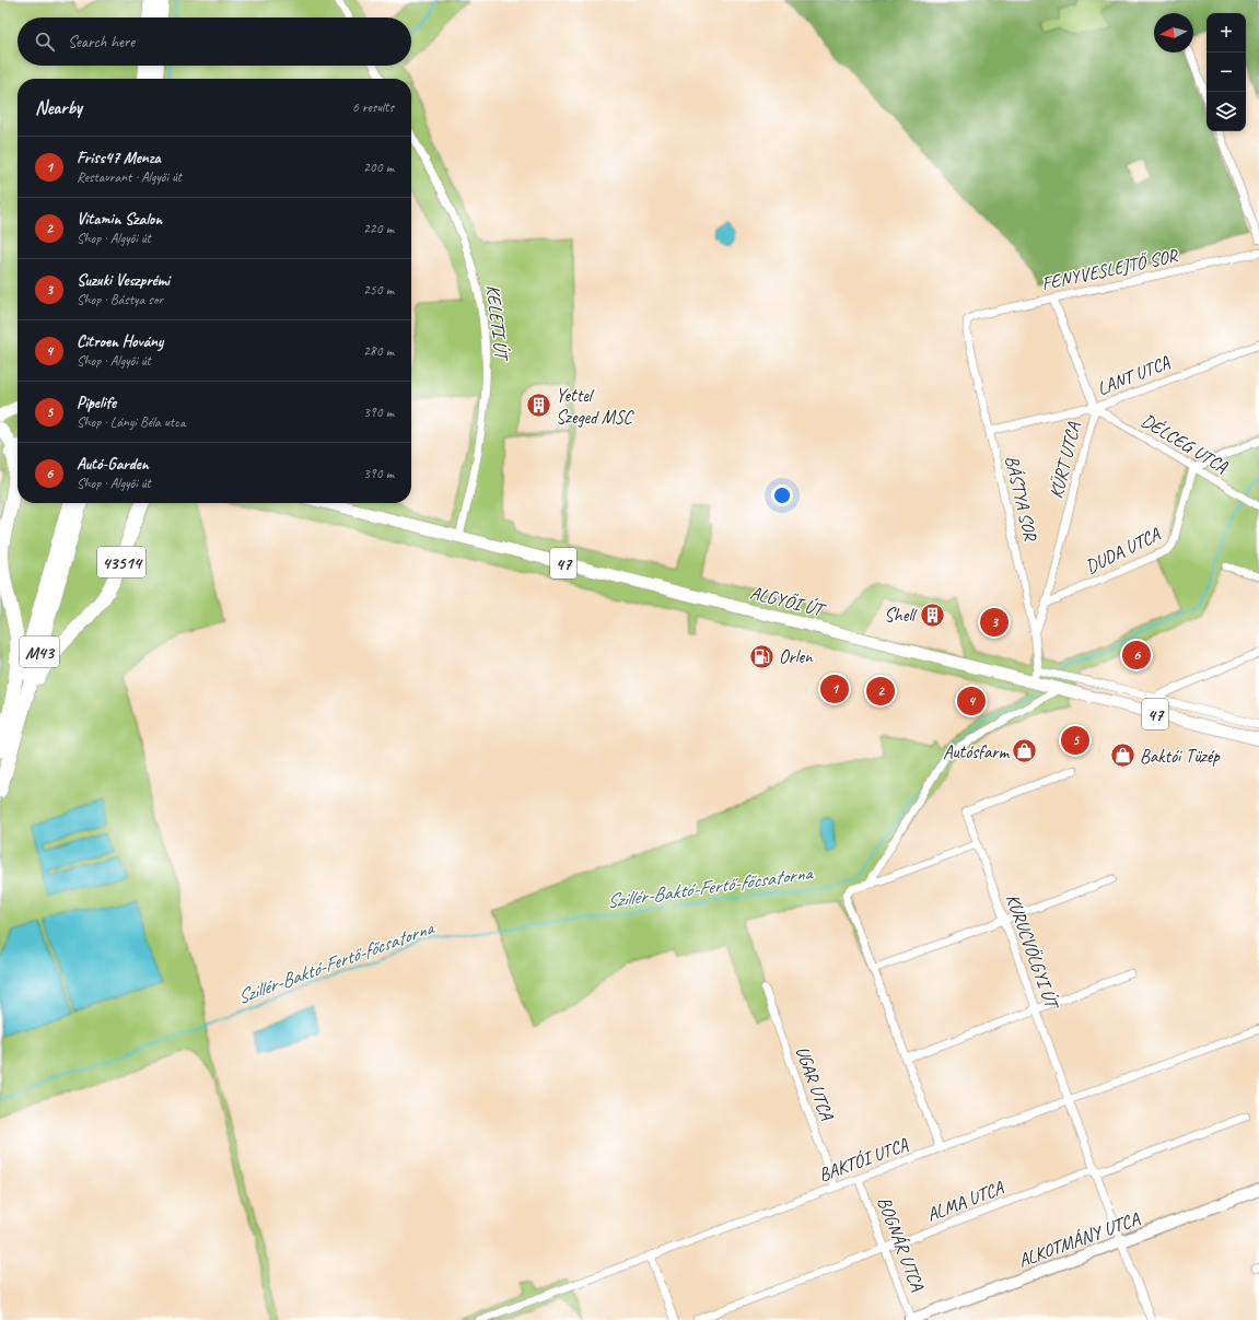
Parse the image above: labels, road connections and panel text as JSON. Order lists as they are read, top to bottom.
{
  "streets": {
    "highway": ["43514", "M43"],
    "main road": ["47", "ALGYŐI ÚT"],
    "street": [
      "FENYVESLEJTŐ SOR",
      "KELETI ÚT",
      "LANT UTCA",
      "DÉLCEG UTCA",
      "KÜRT UTCA",
      "BÁSTYA SOR",
      "DUDA UTCA",
      "KURUCVÖLGYI ÚT",
      "UGAR UTCA",
      "BAKTÓI UTCA",
      "ALMA UTCA",
      "ALKOTMÁNY UTCA",
      "BOGNÁR UTCA"
    ]
  },
  "crossings": [
    ["FENYVESLEJTŐ SOR", "KÜRT UTCA"],
    ["FENYVESLEJTŐ SOR", "BÁSTYA SOR"],
    ["KELETI ÚT", "ALGYŐI ÚT"],
    ["LANT UTCA", "DÉLCEG UTCA"],
    ["LANT UTCA", "KÜRT UTCA"],
    ["LANT UTCA", "BÁSTYA SOR"],
    ["DÉLCEG UTCA", "KÜRT UTCA"],
    ["DÉLCEG UTCA", "DUDA UTCA"],
    ["KÜRT UTCA", "BÁSTYA SOR"],
    ["KÜRT UTCA", "DUDA UTCA"],
    ["BÁSTYA SOR", "DUDA UTCA"],
    ["BÁSTYA SOR", "ALGYŐI ÚT"],
    ["43514", "M43"],
    ["KURUCVÖLGYI ÚT", "BAKTÓI UTCA"],
    ["KURUCVÖLGYI ÚT", "ALMA UTCA"],
    ["KURUCVÖLGYI ÚT", "ALKOTMÁNY UTCA"],
    ["UGAR UTCA", "BAKTÓI UTCA"],
    ["BAKTÓI UTCA", "BOGNÁR UTCA"],
    ["ALMA UTCA", "BOGNÁR UTCA"],
    ["ALKOTMÁNY UTCA", "BOGNÁR UTCA"]
  ],
  "water": ["Szillér-Baktó-Fertő-főcsatorna"],
  "places": {
    "building": ["Yettel Szeged MSC", "Shell"],
    "fuel station": ["Orlen"],
    "shop": ["Autósfarm", "Baktói Tüzép"]
  },
  "north": "left",
  "page": {
    "map_buttons": ["+", "−"],
    "search": "Search here",
    "heading": ["Nearby", "6 results"],
    "list": [
      {
        "mark": "1",
        "name": "Friss47 Menza",
        "note": "Restaurant · Algyői út",
        "value": "200 m"
      },
      {
        "mark": "2",
        "name": "Vitamin Szalon",
        "note": "Shop · Algyői út",
        "value": "220 m"
      },
      {
        "mark": "3",
        "name": "Suzuki Veszprémi",
        "note": "Shop · Bástya sor",
        "value": "250 m"
      },
      {
        "mark": "4",
        "name": "Citroen Hovány",
        "note": "Shop · Algyői út",
        "value": "280 m"
      },
      {
        "mark": "5",
        "name": "Pipelife",
        "note": "Shop · Lányi Béla utca",
        "value": "390 m"
      },
      {
        "mark": "6",
        "name": "Autó-Garden",
        "note": "Shop · Algyői út",
        "value": "390 m"
      }
    ],
    "pins": [
      "3",
      "6",
      "1",
      "2",
      "4",
      "5"
    ]
  }
}
